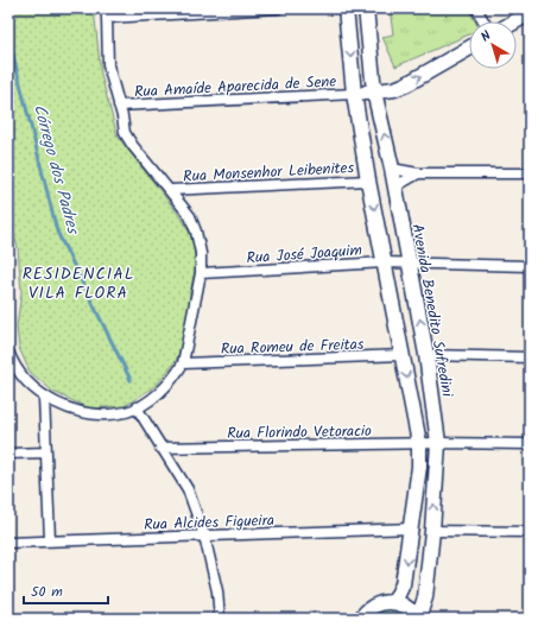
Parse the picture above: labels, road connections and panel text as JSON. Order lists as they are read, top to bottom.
{
  "streets": {
    "main road": ["Avenida Benedito Sufredini"],
    "street": [
      "Rua Amaíde Aparecida de Sene",
      "Rua Monsenhor Leibenites",
      "Rua José Joaquim",
      "Rua Romeu de Freitas",
      "Rua Florindo Vetoracio",
      "Rua Alcides Figueira"
    ]
  },
  "crossings": [
    ["Rua José Joaquim", "Avenida Benedito Sufredini"],
    ["Avenida Benedito Sufredini", "Rua Florindo Vetoracio"]
  ],
  "districts": ["RESIDENCIAL VILA FLORA"],
  "water": ["Córrego dos Padres"],
  "scale_bar": "50 m",
  "north": "top left"
}
